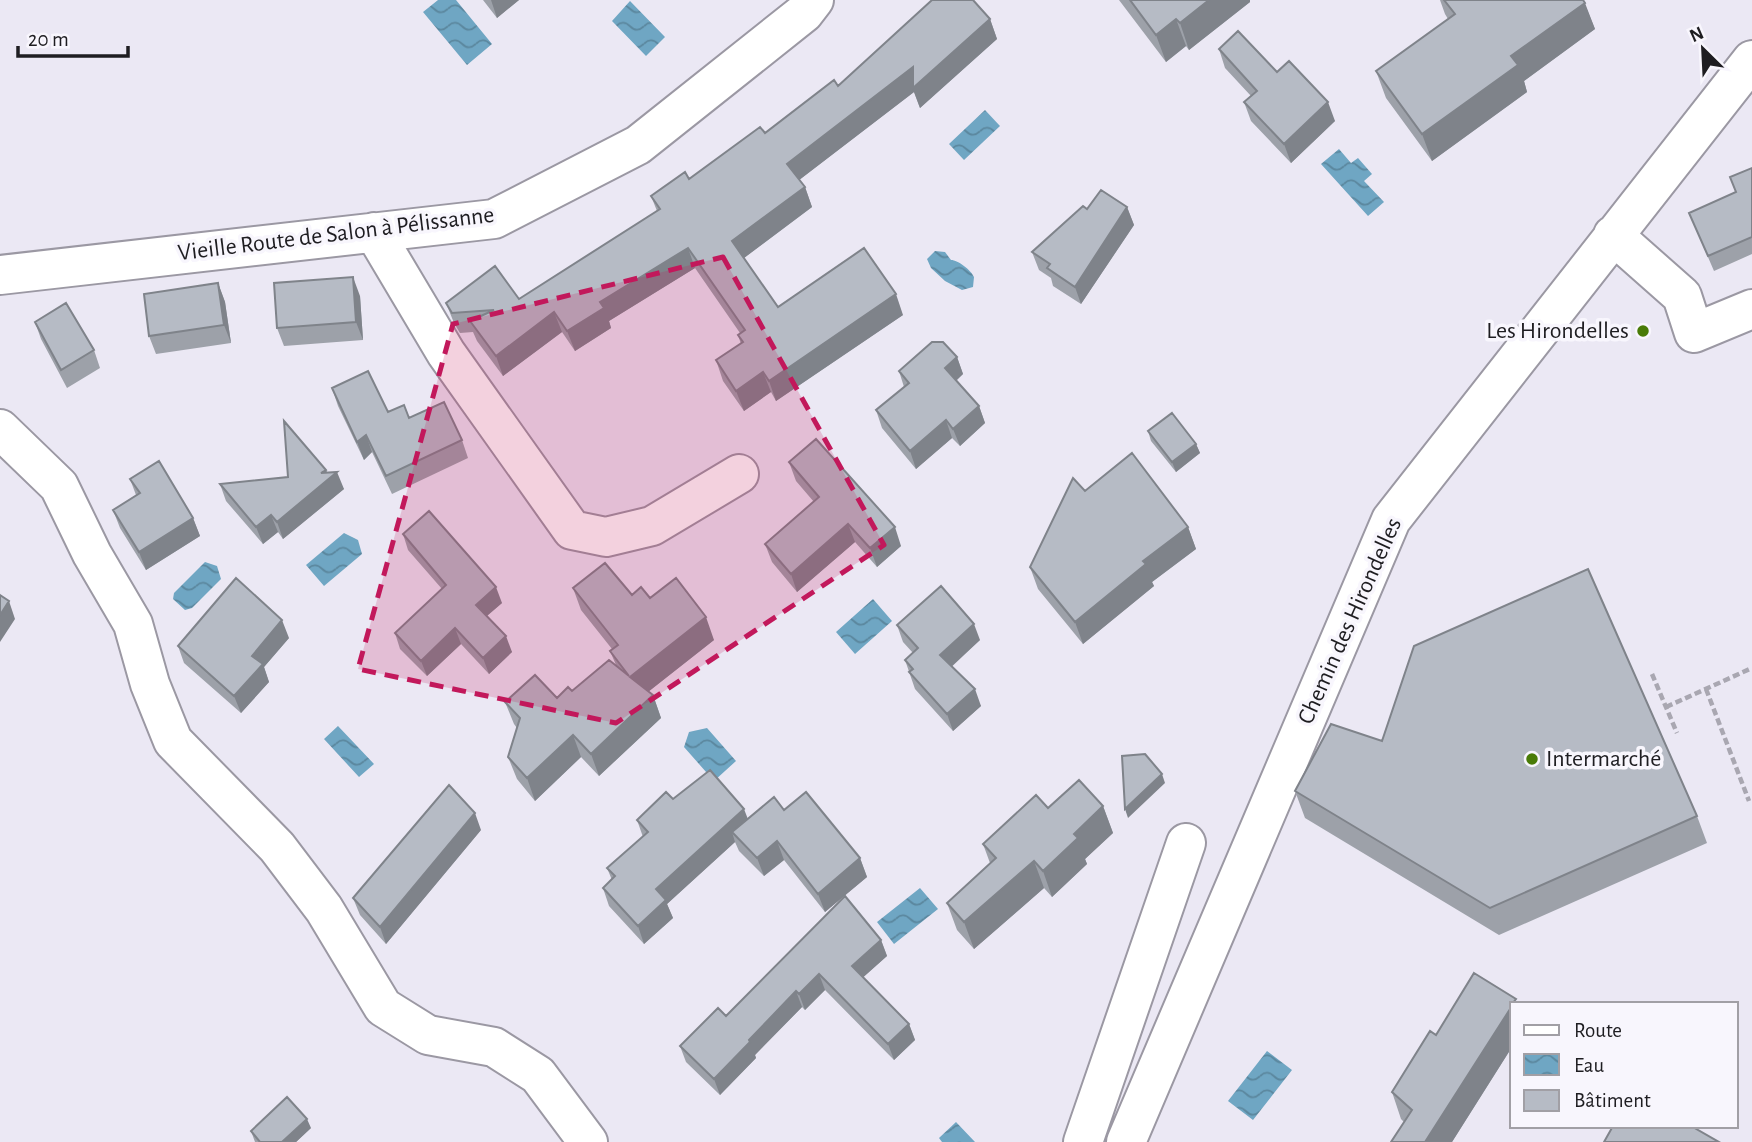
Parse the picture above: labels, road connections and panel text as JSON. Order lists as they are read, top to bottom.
{
  "streets": {
    "street": ["Vieille Route de Salon à Pélissanne", "Chemin des Hirondelles"]
  },
  "places": ["Les Hirondelles", "Intermarché"],
  "legend": ["Route", "Eau", "Bâtiment"],
  "scale_bar": "20 m",
  "north": "top left"
}
